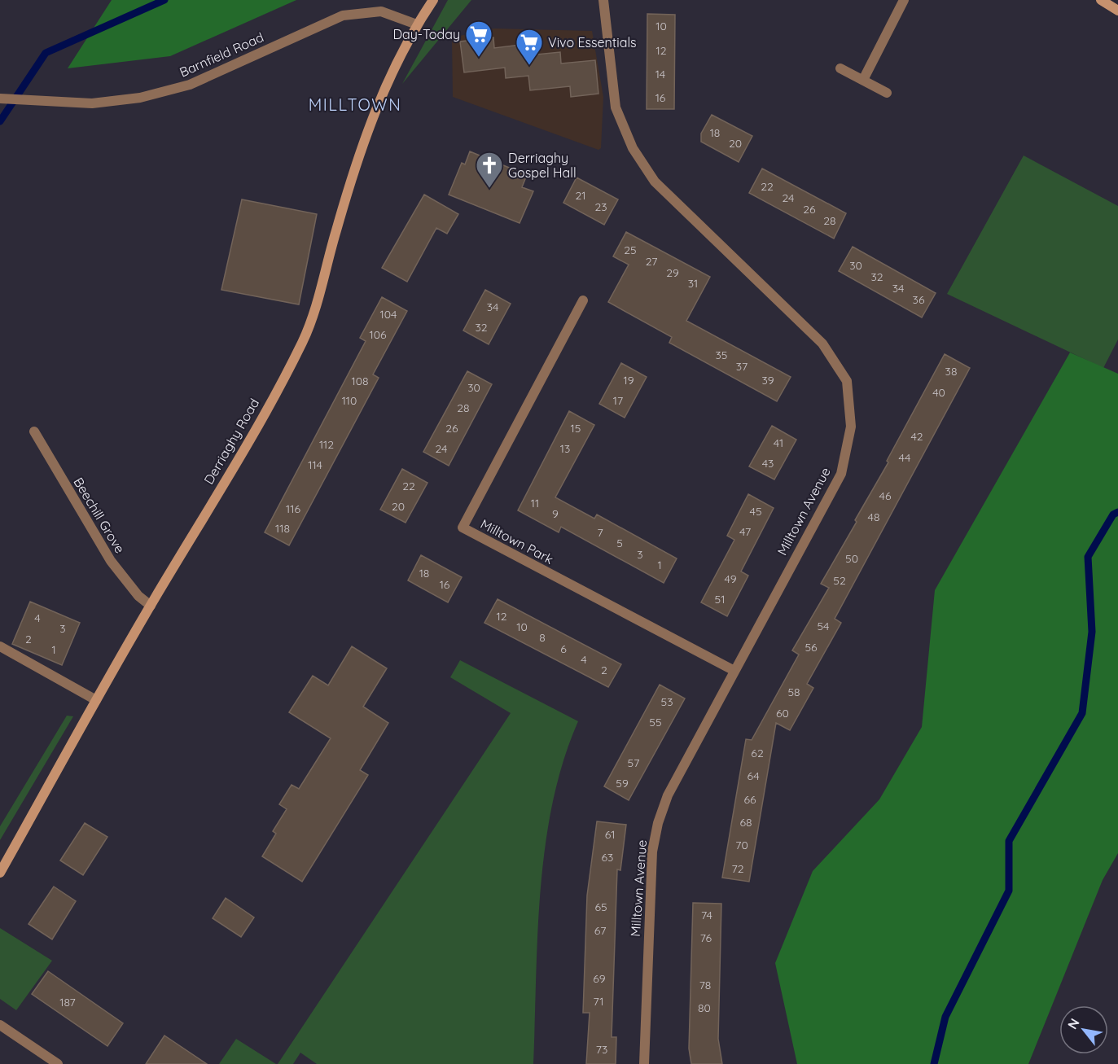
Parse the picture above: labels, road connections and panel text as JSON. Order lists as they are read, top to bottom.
{
  "streets": {
    "street": [
      "Barnfield Road",
      "Derriaghy Road",
      "Milltown Avenue",
      "Beechill Grove",
      "Milltown Park"
    ]
  },
  "crossings": [
    ["Barnfield Road", "Derriaghy Road"],
    ["Derriaghy Road", "Beechill Grove"],
    ["Milltown Avenue", "Milltown Park"]
  ],
  "districts": ["MILLTOWN"],
  "places": {
    "supermarket": ["Day-Today", "Vivo Essentials"],
    "church": ["Derriaghy Gospel Hall"]
  },
  "house_numbers": [
    "10",
    "12",
    "14",
    "16",
    "18",
    "20",
    "22",
    "21",
    "24",
    "23",
    "26",
    "28",
    "25",
    "27",
    "30",
    "29",
    "32",
    "31",
    "34",
    "36",
    "34",
    "104",
    "32",
    "106",
    "35",
    "37",
    "38",
    "19",
    "39",
    "108",
    "30",
    "40",
    "110",
    "17",
    "28",
    "26",
    "15",
    "42",
    "41",
    "112",
    "24",
    "13",
    "44",
    "43",
    "114",
    "22",
    "46",
    "11",
    "20",
    "116",
    "45",
    "9",
    "48",
    "118",
    "47",
    "7",
    "5",
    "3",
    "50",
    "1",
    "18",
    "49",
    "52",
    "16",
    "51",
    "12",
    "4",
    "54",
    "10",
    "3",
    "8",
    "2",
    "56",
    "6",
    "1",
    "4",
    "2",
    "58",
    "53",
    "60",
    "55",
    "62",
    "57",
    "64",
    "59",
    "66",
    "68",
    "61",
    "70",
    "63",
    "72",
    "65",
    "74",
    "67",
    "76",
    "69",
    "78",
    "71",
    "187",
    "80",
    "73"
  ],
  "north": "top left"
}
